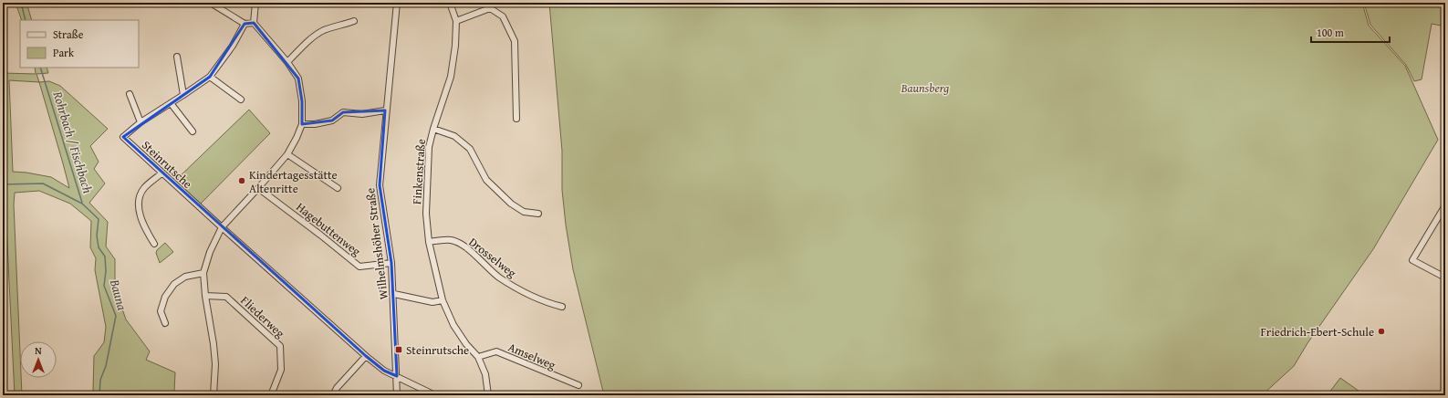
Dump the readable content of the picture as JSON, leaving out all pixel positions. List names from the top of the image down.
{
  "streets": {
    "street": [
      "Steinrutsche",
      "Finkenstraße",
      "Hagebuttenweg",
      "Wilhelmshöher Straße",
      "Drosselweg",
      "Fliederweg",
      "Amselweg"
    ]
  },
  "crossings": [
    ["Steinrutsche", "Wilhelmshöher Straße"],
    ["Finkenstraße", "Drosselweg"],
    ["Finkenstraße", "Amselweg"],
    ["Hagebuttenweg", "Wilhelmshöher Straße"]
  ],
  "water": ["Rohrbach / Fischbach", "Bauna"],
  "parks": ["Baunsberg"],
  "places": {
    "other": ["Kindertagesstätte Altenritte", "Friedrich-Ebert-Schule"],
    "transit": ["Steinrutsche"]
  },
  "legend": ["Straße", "Park"],
  "scale_bar": "100 m",
  "north": "top"
}
